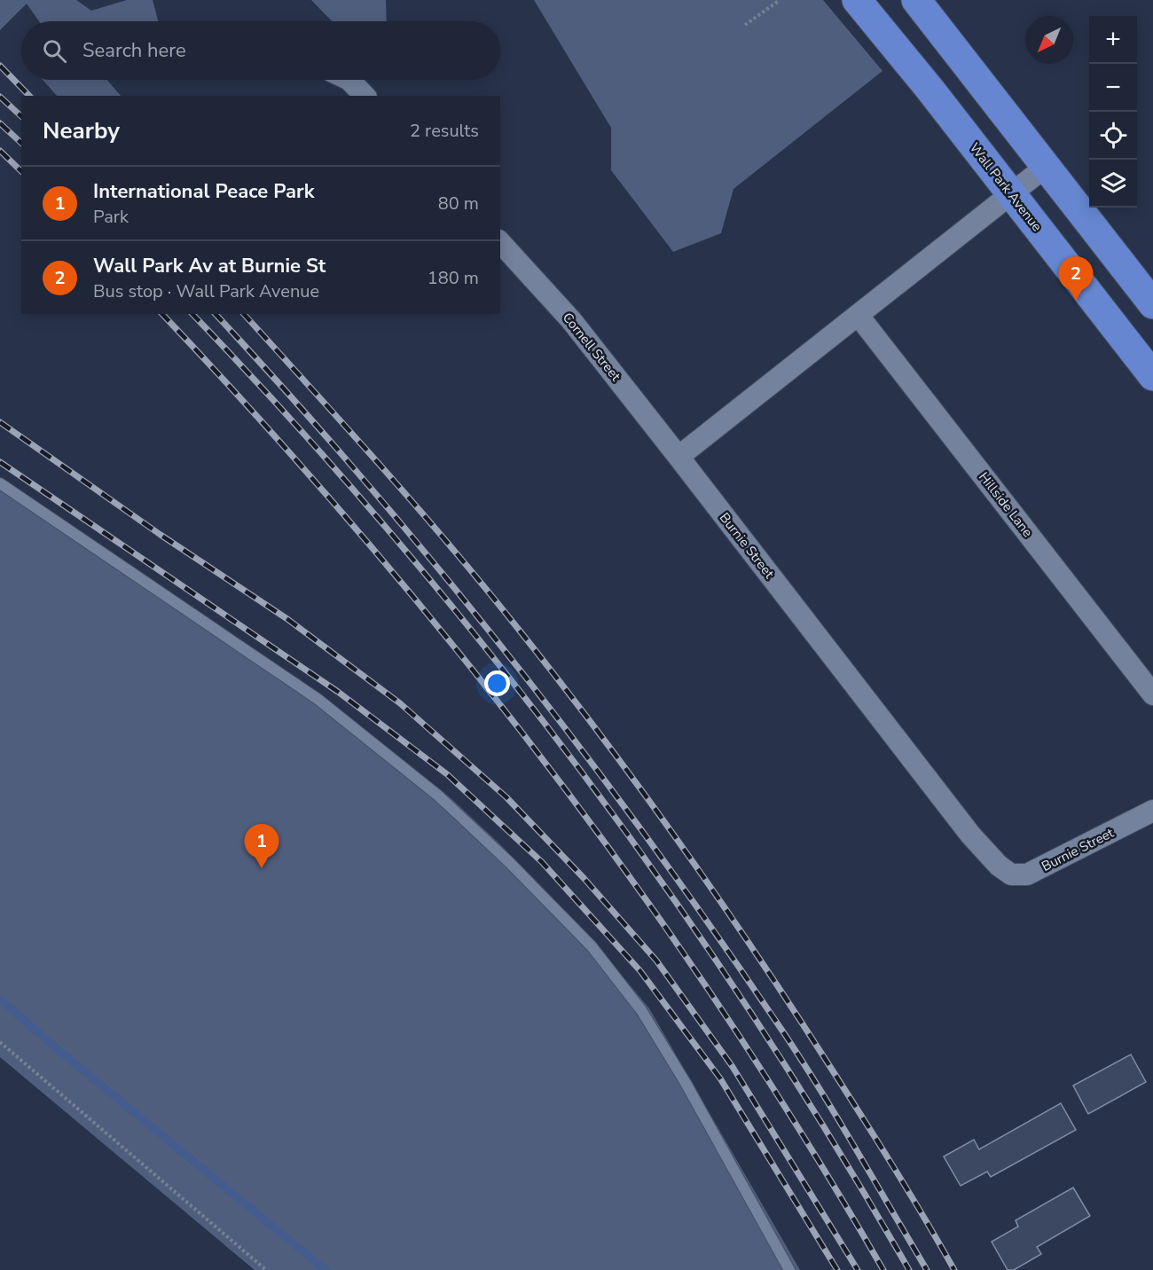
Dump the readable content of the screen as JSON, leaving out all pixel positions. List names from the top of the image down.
{
  "streets": {
    "main road": ["Wall Park Avenue"],
    "street": ["Cornell Street", "Hillside Lane", "Burnie Street"]
  },
  "crossings": [
    ["Cornell Street", "Burnie Street"]
  ],
  "north": "bottom left",
  "page": {
    "map_buttons": ["+", "−"],
    "search": "Search here",
    "heading": ["Nearby", "2 results"],
    "list": [
      {
        "mark": "1",
        "name": "International Peace Park",
        "note": "Park",
        "value": "80 m"
      },
      {
        "mark": "2",
        "name": "Wall Park Av at Burnie St",
        "note": "Bus stop · Wall Park Avenue",
        "value": "180 m"
      }
    ],
    "pins": ["2", "1"]
  }
}
